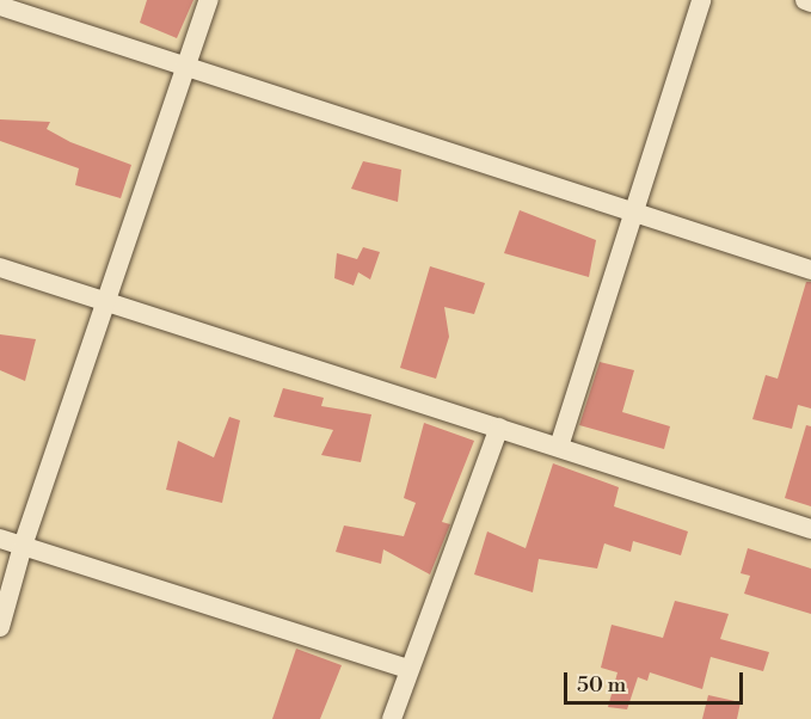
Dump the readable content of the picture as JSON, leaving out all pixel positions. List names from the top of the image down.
{
  "scale_bar": "50 m"
}
